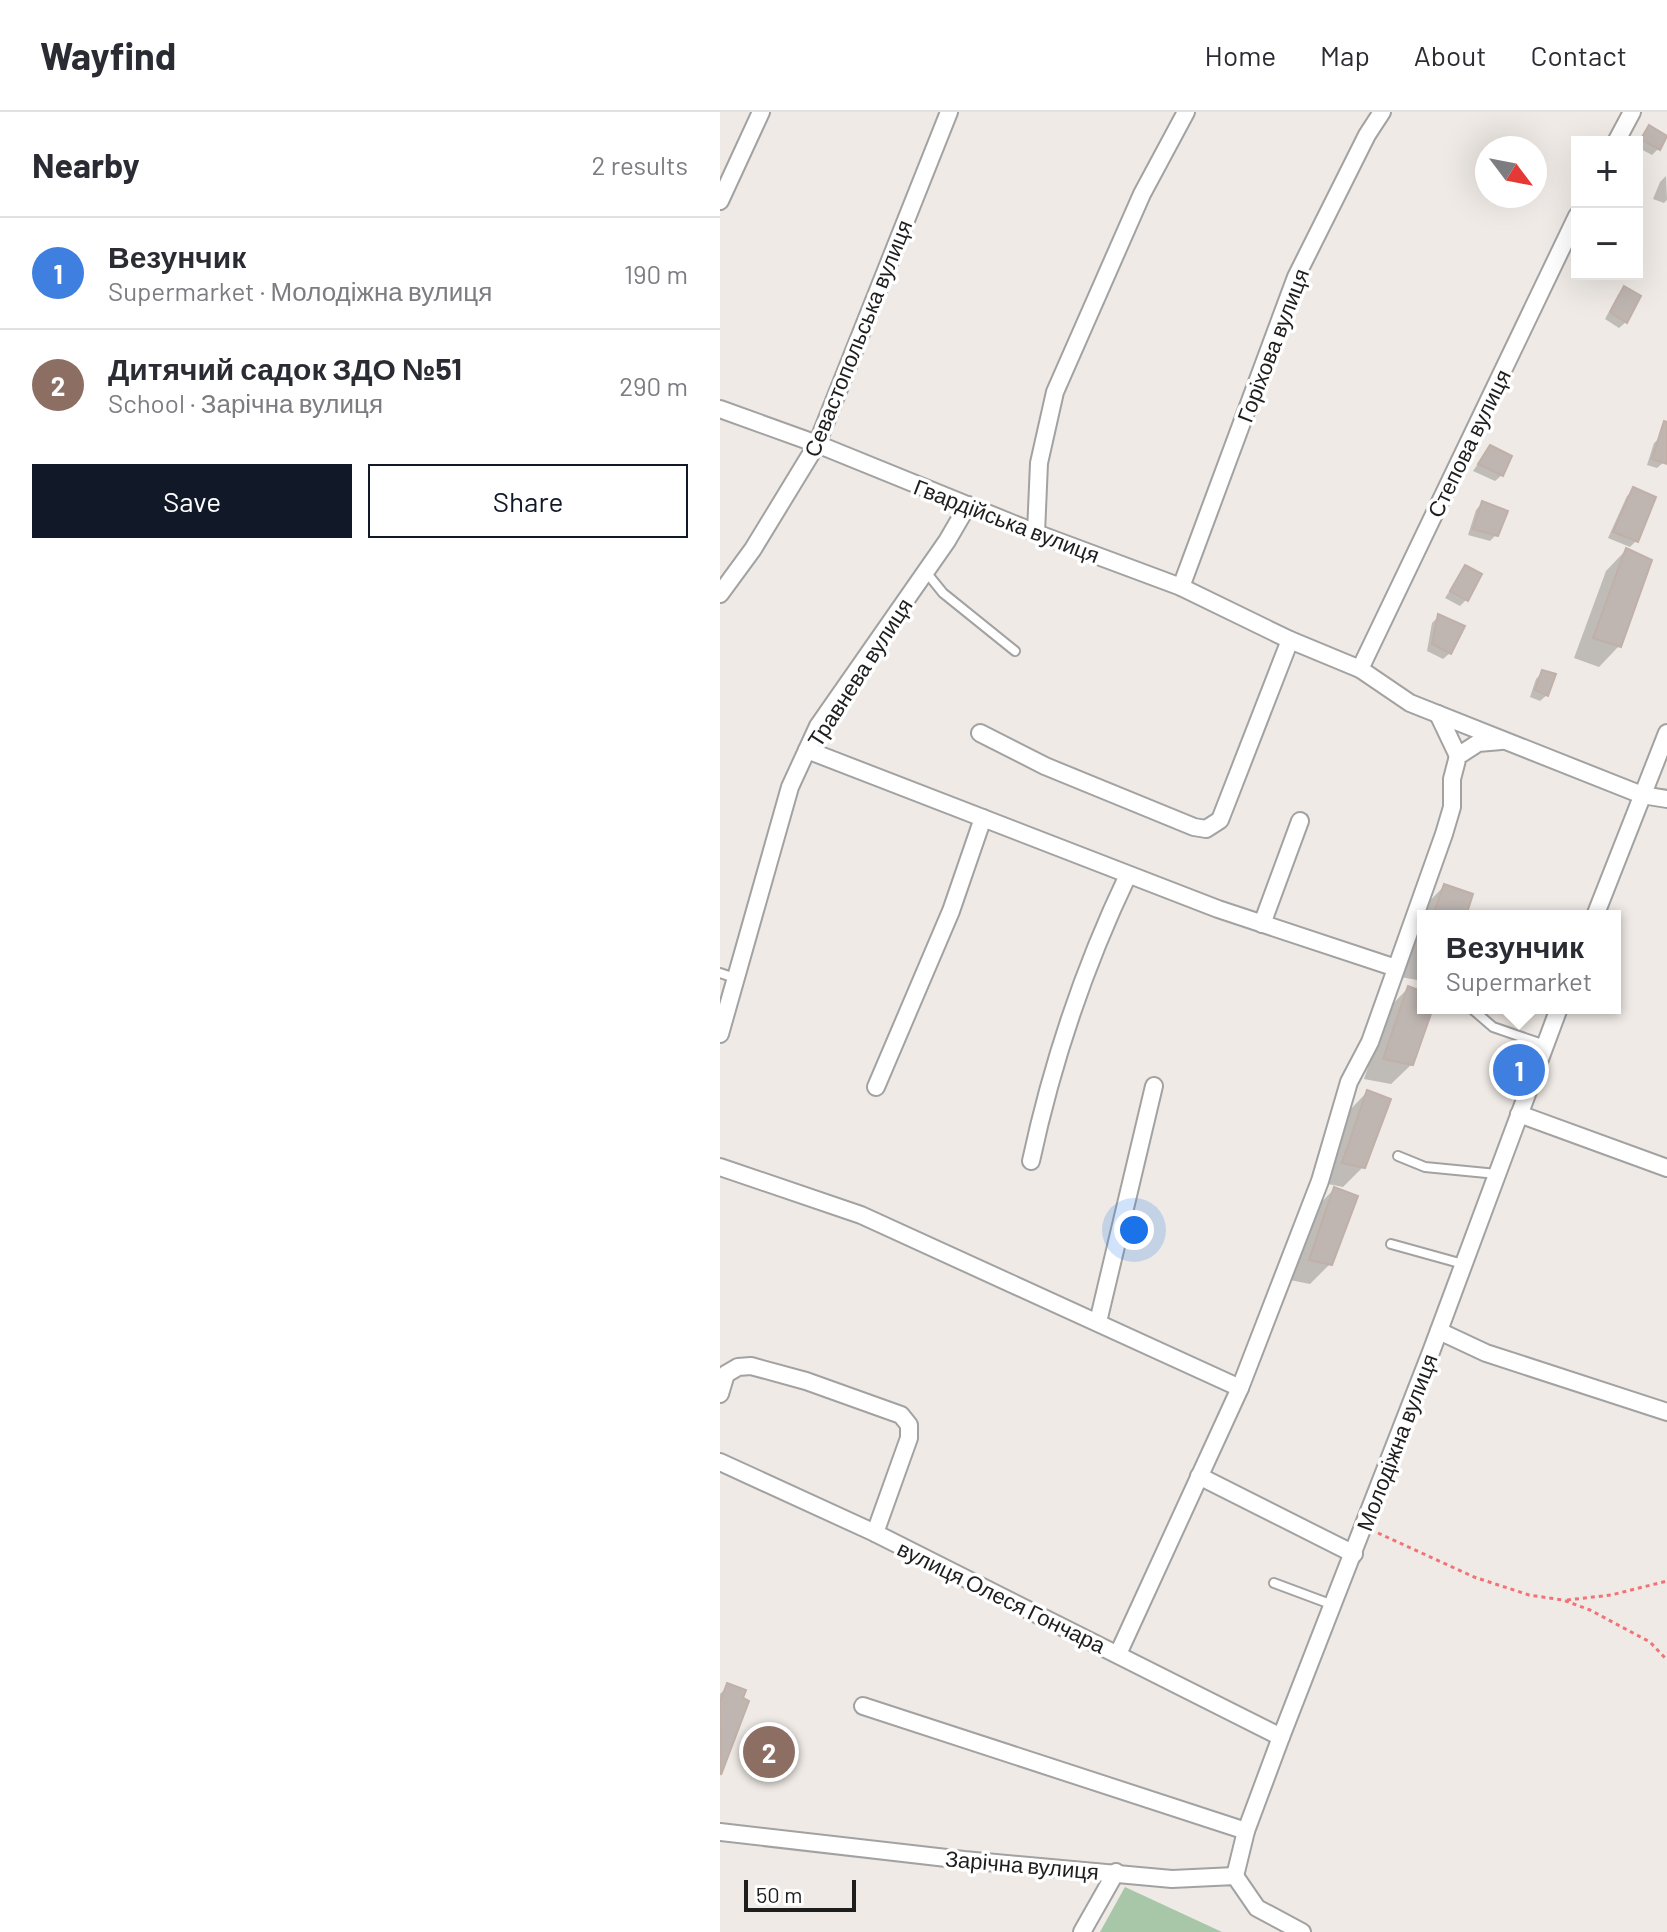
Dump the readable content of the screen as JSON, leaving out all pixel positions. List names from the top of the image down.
{
  "streets": {
    "street": [
      "Севастопольська вулиця",
      "Горіхова вулиця",
      "Степова вулиця",
      "Гвардійська вулиця",
      "Травнева вулиця",
      "Молодіжна вулиця",
      "вулиця Олеся Гончара",
      "Зарічна вулиця"
    ]
  },
  "crossings": [
    ["Севастопольська вулиця", "Гвардійська вулиця"],
    ["Горіхова вулиця", "Гвардійська вулиця"],
    ["Степова вулиця", "Гвардійська вулиця"],
    ["Гвардійська вулиця", "Травнева вулиця"],
    ["Молодіжна вулиця", "вулиця Олеся Гончара"],
    ["Молодіжна вулиця", "Зарічна вулиця"]
  ],
  "scale_bar": "50 m",
  "north": "bottom right",
  "page": {
    "header": "Wayfind",
    "nav": [
      "Home",
      "Map",
      "About",
      "Contact"
    ],
    "heading": ["Nearby", "2 results"],
    "map_buttons": ["+", "−"],
    "list": [
      {
        "mark": "1",
        "name": "Везунчик",
        "note": "Supermarket · Молодіжна вулиця",
        "value": "190 m"
      },
      {
        "mark": "2",
        "name": "Дитячий садок ЗДО №51",
        "note": "School · Зарічна вулиця",
        "value": "290 m"
      }
    ],
    "buttons": ["Save", "Share"],
    "popup": ["Везунчик", "Supermarket"],
    "pins": ["1", "2"],
    "scale": "50 m"
  }
}
